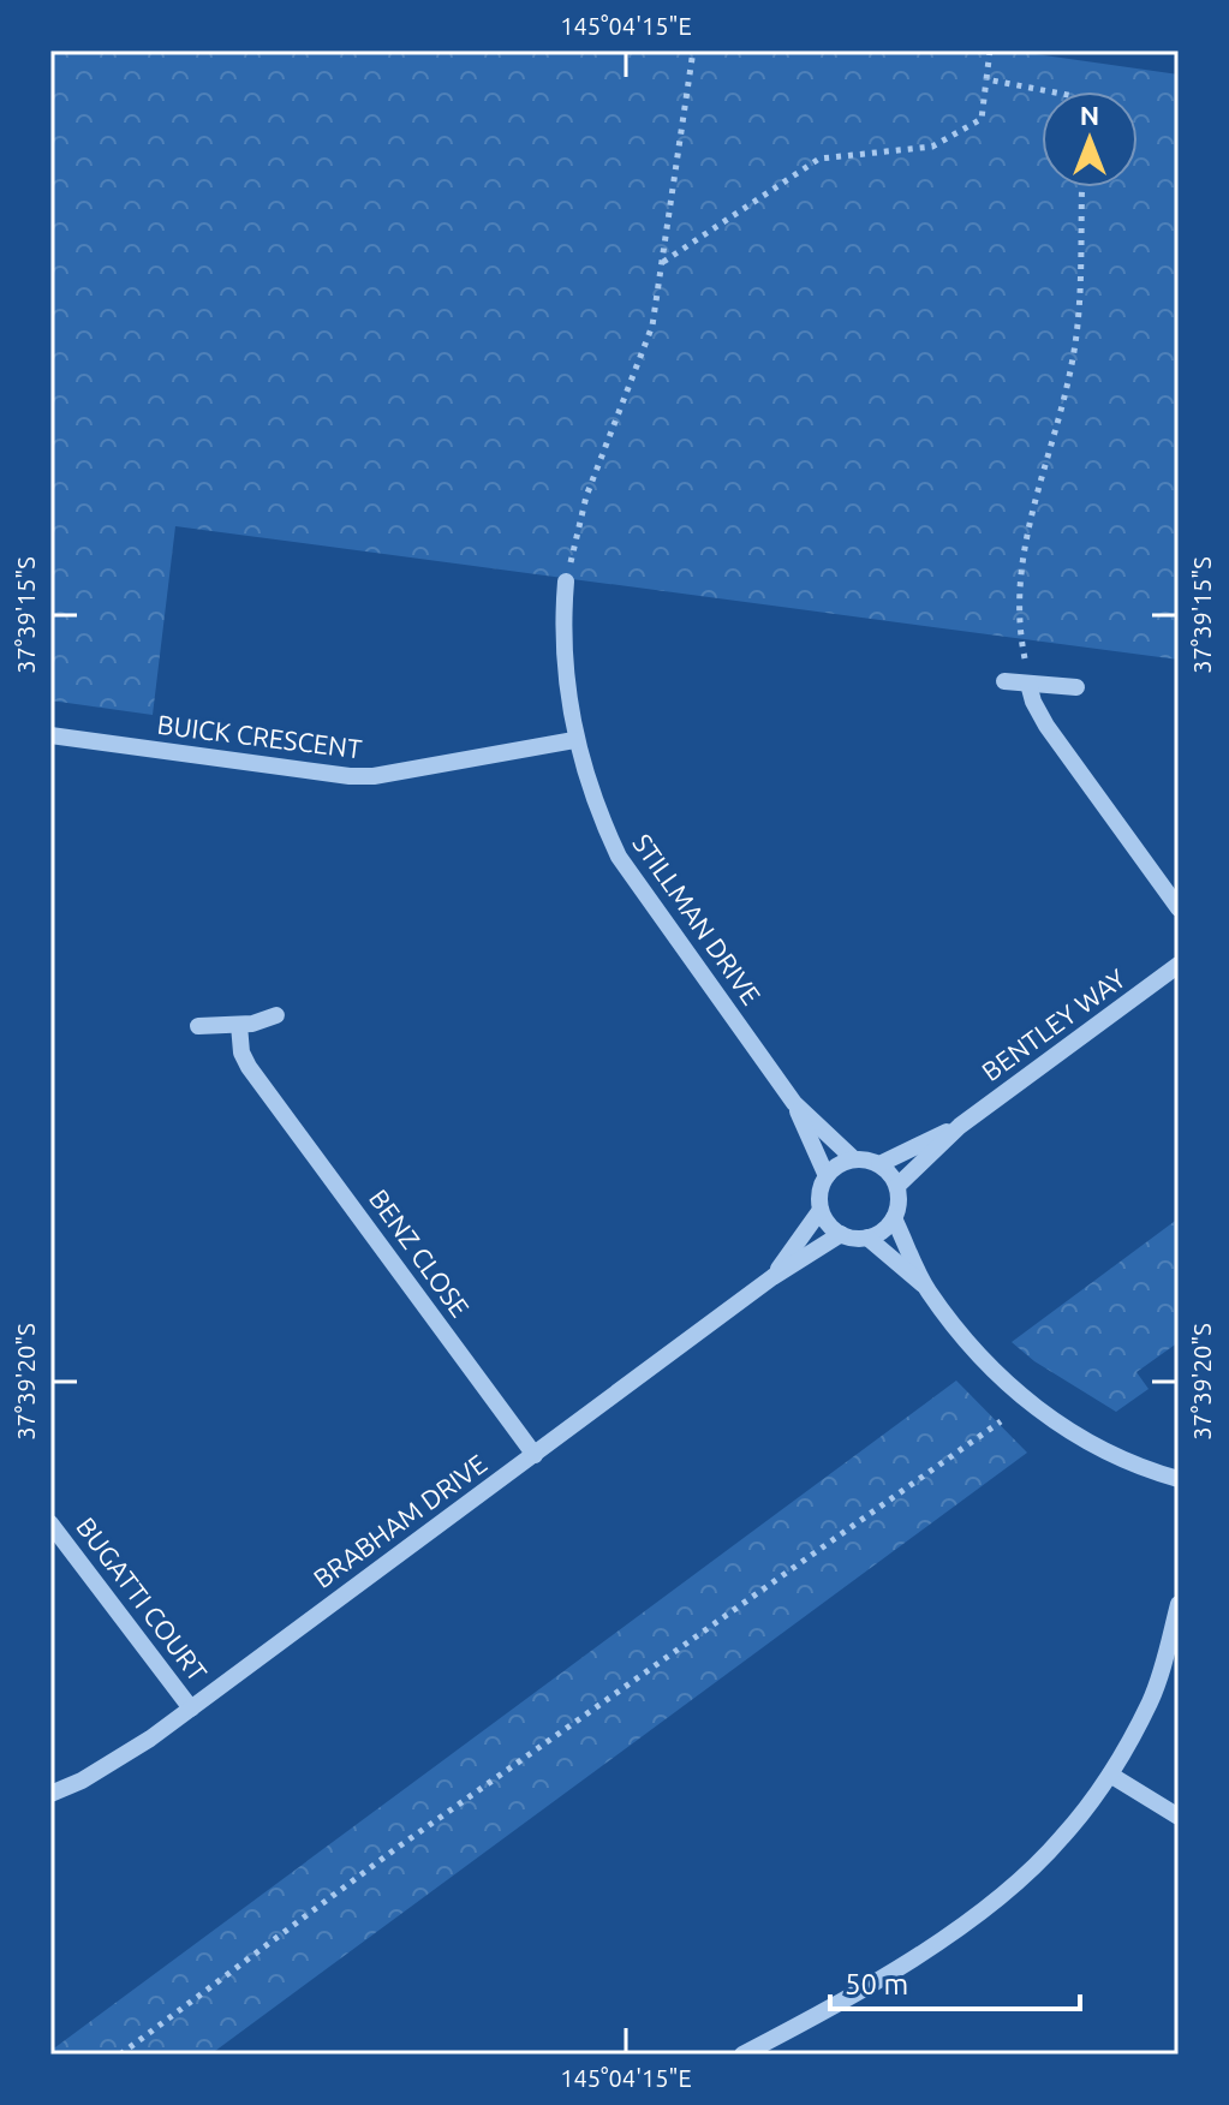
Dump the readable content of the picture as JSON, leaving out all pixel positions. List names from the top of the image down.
{
  "streets": {
    "street": [
      "BUICK CRESCENT",
      "STILLMAN DRIVE",
      "BENTLEY WAY",
      "BENZ CLOSE",
      "BRABHAM DRIVE",
      "BUGATTI COURT"
    ]
  },
  "crossings": [
    ["BUICK CRESCENT", "STILLMAN DRIVE"],
    ["STILLMAN DRIVE", "BENTLEY WAY"],
    ["STILLMAN DRIVE", "BRABHAM DRIVE"],
    ["BENTLEY WAY", "BRABHAM DRIVE"],
    ["BENZ CLOSE", "BRABHAM DRIVE"],
    ["BRABHAM DRIVE", "BUGATTI COURT"]
  ],
  "scale_bar": "50 m",
  "north": "top",
  "coordinates": ["145°04'15\"E", "37°39'15\"S", "37°39'20\"S"]
}
